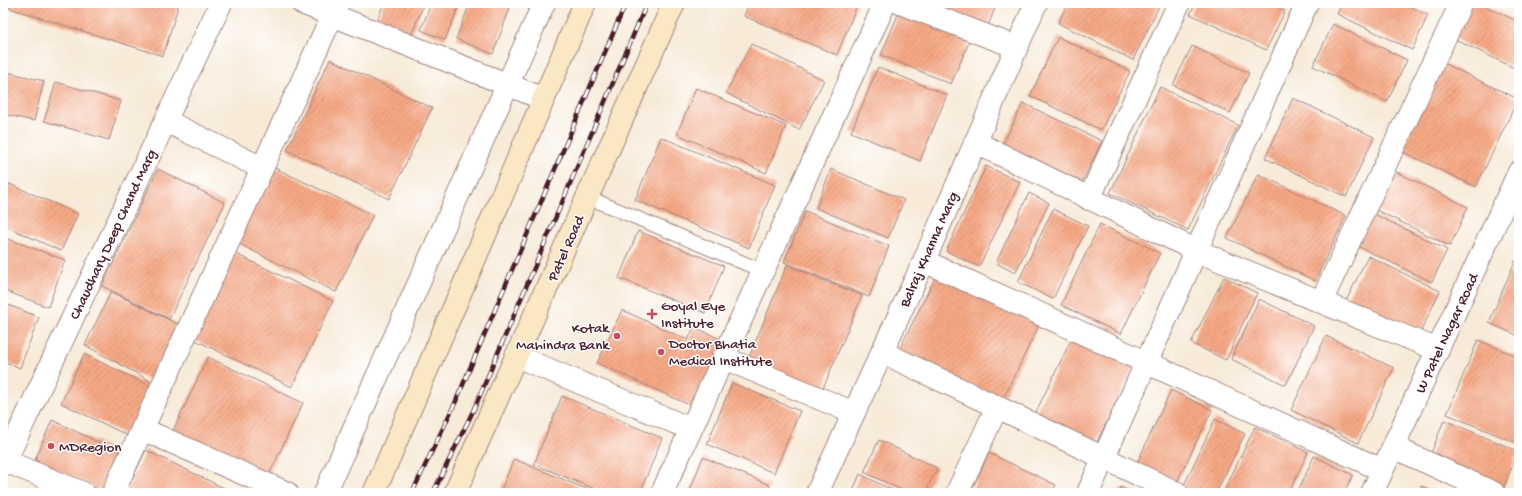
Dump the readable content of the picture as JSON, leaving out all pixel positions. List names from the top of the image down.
{
  "streets": {
    "main road": ["Patel Road"],
    "street": ["Chaudhary Deep Chand Marg", "Balraj Khanna Marg", "W Patel Nagar Road"]
  },
  "places": {
    "health": ["Goyal Eye Institute"],
    "other": ["Kotak Mahindra Bank", "Doctor Bhatia Medical Institute", "MDRegion"]
  }
}
